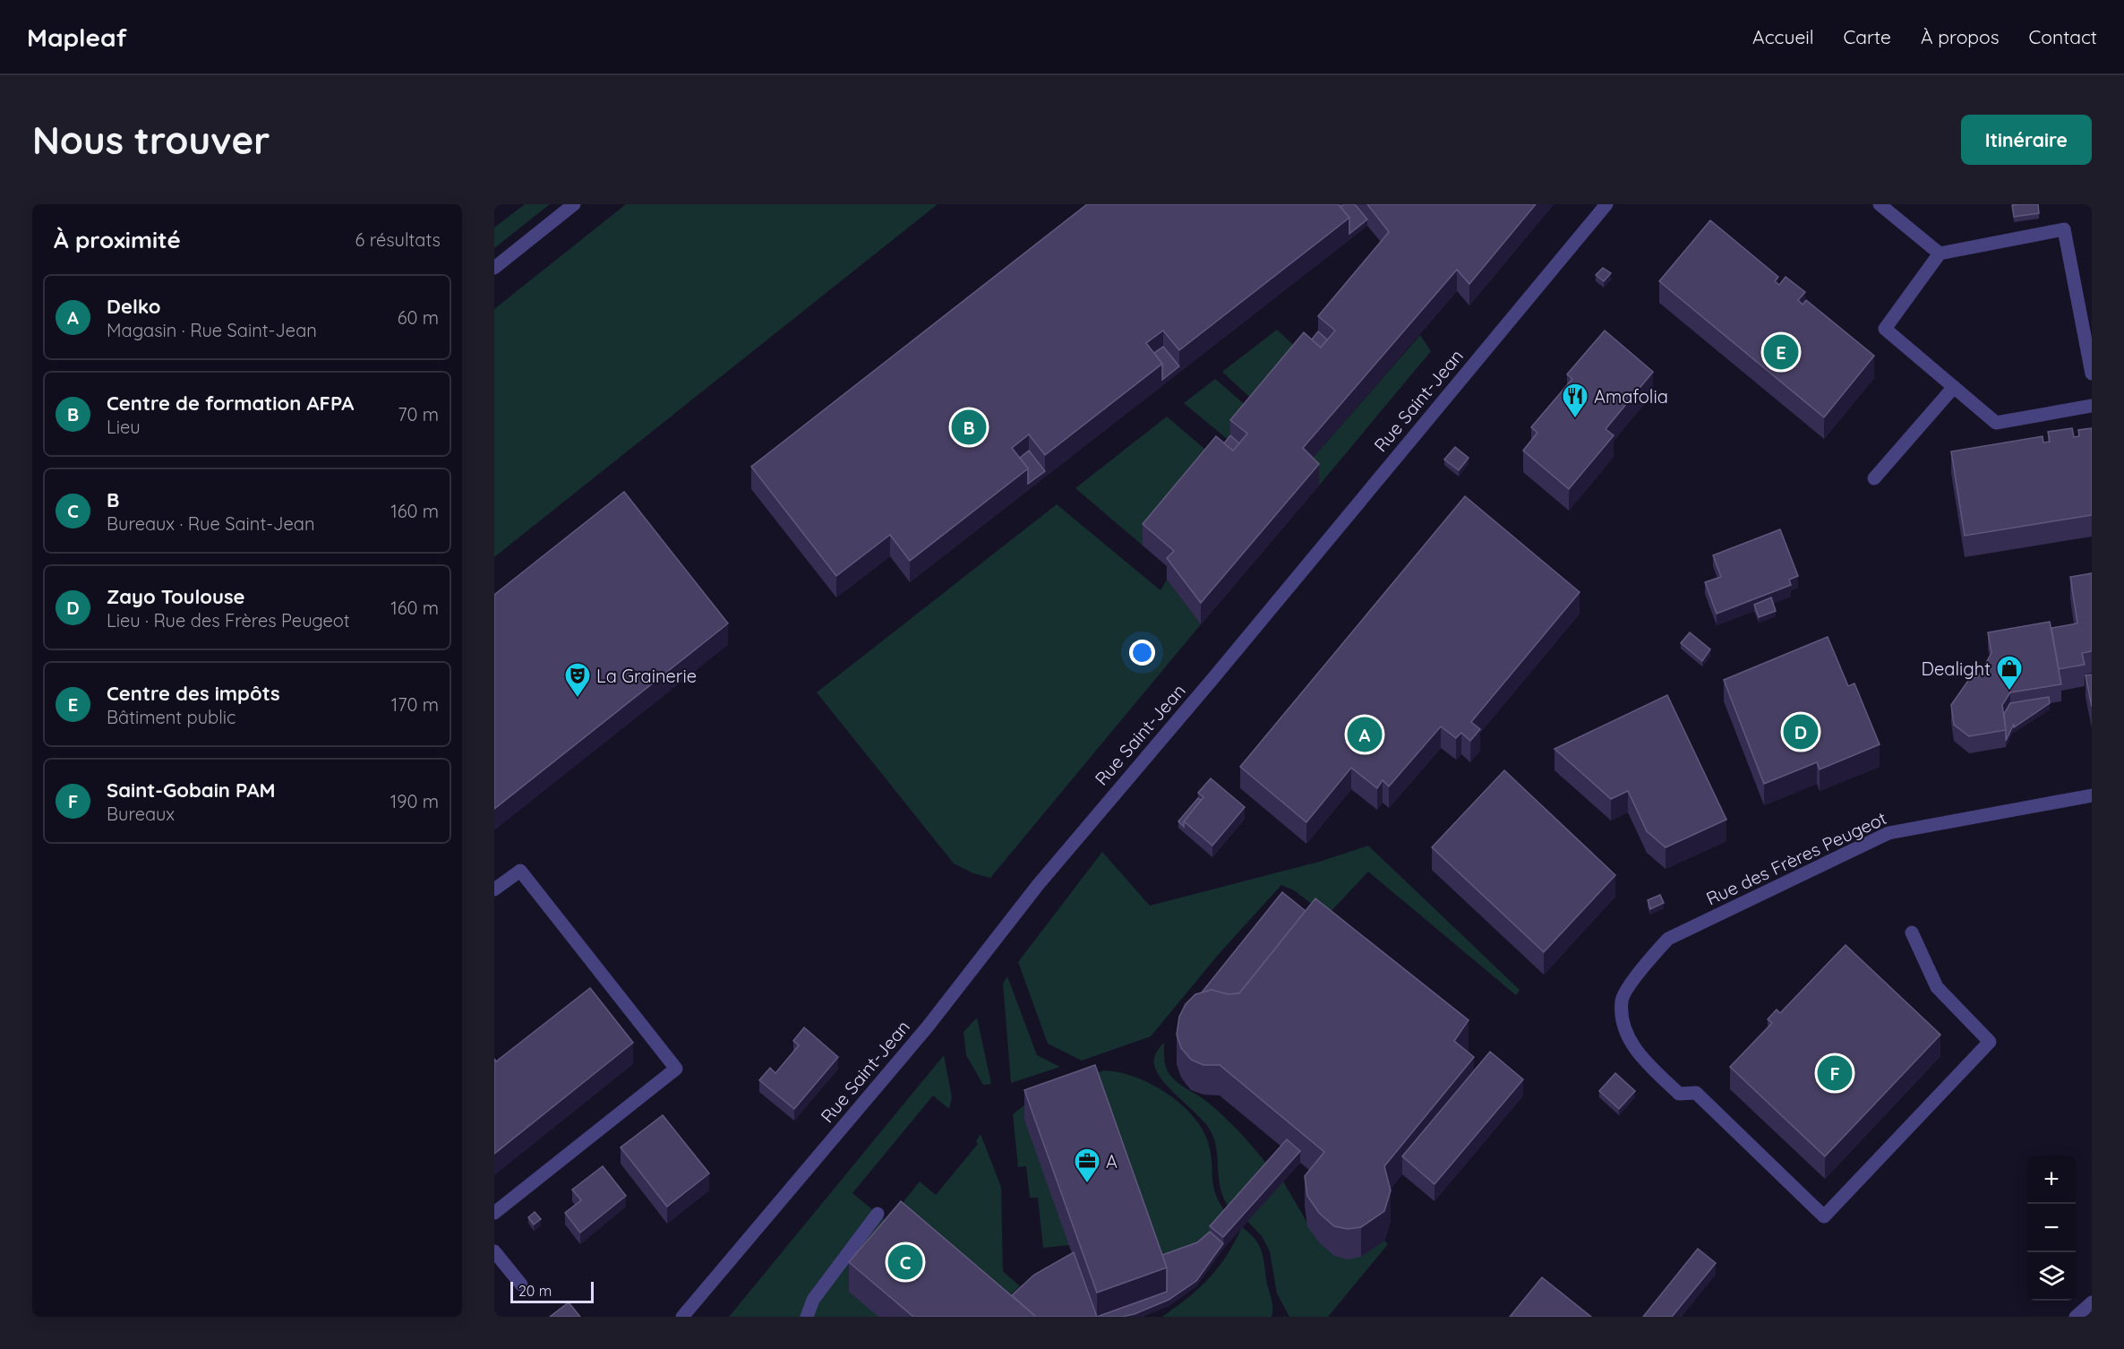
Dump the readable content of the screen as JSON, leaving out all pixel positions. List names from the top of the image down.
{
  "streets": {
    "street": ["Rue Saint-Jean", "Rue des Frères Peugeot"]
  },
  "places": {
    "restaurant": ["Amafolia"],
    "shop": ["Dealight"],
    "theatre": ["La Grainerie"],
    "office": ["A"]
  },
  "scale_bar": "20 m",
  "page": {
    "header": "Mapleaf",
    "nav": [
      "Accueil",
      "Carte",
      "À propos",
      "Contact"
    ],
    "buttons": "Itinéraire",
    "title": "Nous trouver",
    "heading": ["À proximité", "6 résultats"],
    "list": [
      {
        "mark": "A",
        "name": "Delko",
        "note": "Magasin · Rue Saint-Jean",
        "value": "60 m"
      },
      {
        "mark": "B",
        "name": "Centre de formation AFPA",
        "note": "Lieu",
        "value": "70 m"
      },
      {
        "mark": "C",
        "name": "B",
        "note": "Bureaux · Rue Saint-Jean",
        "value": "160 m"
      },
      {
        "mark": "D",
        "name": "Zayo Toulouse",
        "note": "Lieu · Rue des Frères Peugeot",
        "value": "160 m"
      },
      {
        "mark": "E",
        "name": "Centre des impôts",
        "note": "Bâtiment public",
        "value": "170 m"
      },
      {
        "mark": "F",
        "name": "Saint-Gobain PAM",
        "note": "Bureaux",
        "value": "190 m"
      }
    ],
    "pins": [
      "E",
      "B",
      "D",
      "A",
      "F",
      "C"
    ],
    "map_buttons": ["+", "−"],
    "scale": "20 m"
  }
}
